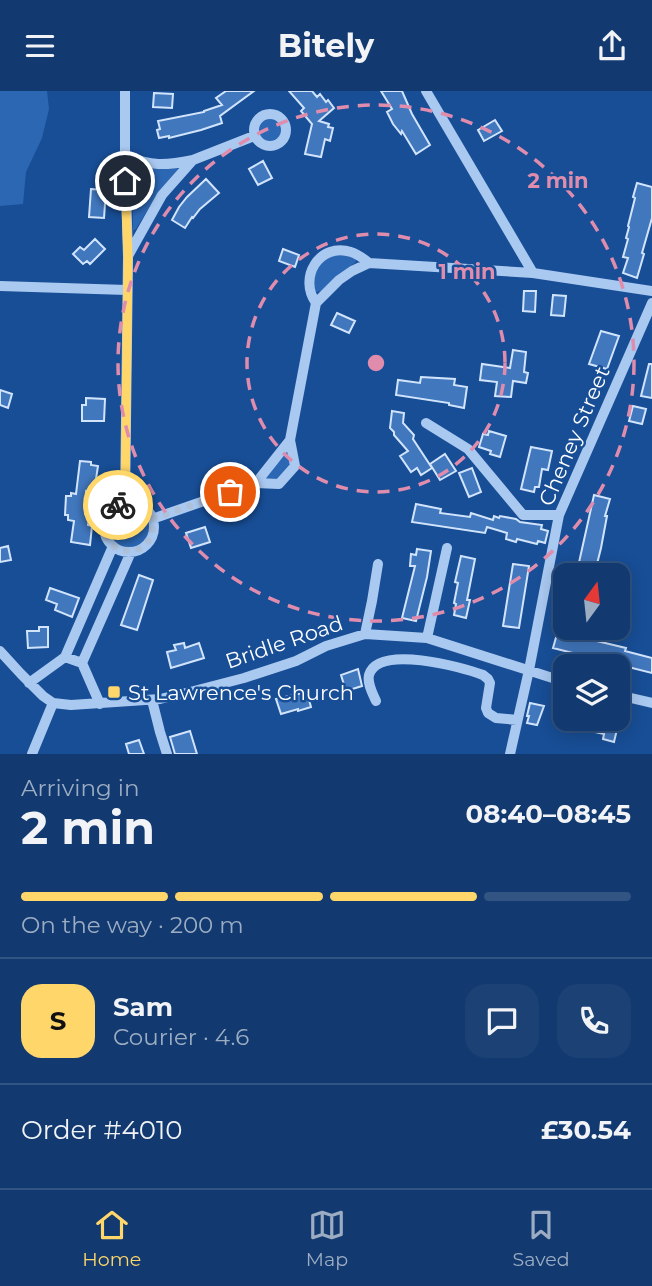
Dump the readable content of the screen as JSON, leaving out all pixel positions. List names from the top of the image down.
{
  "streets": {
    "street": ["Cheney Street", "Bridle Road"]
  },
  "crossings": [
    ["Cheney Street", "Bridle Road"]
  ],
  "places": {
    "transit": ["St Lawrence's Church"]
  },
  "north": "top",
  "page": {
    "header": "Bitely",
    "heading": ["2 min", "Arriving in", "08:40–08:45"],
    "panel": [
      "Sam",
      "Courier · 4.6",
      "Order #4010",
      "£30.54"
    ],
    "bar": "On the way · 200 m",
    "round": "S",
    "tabs": ["Home", "Map", "Saved"]
  },
  "rings": ["2 min", "1 min"]
}
